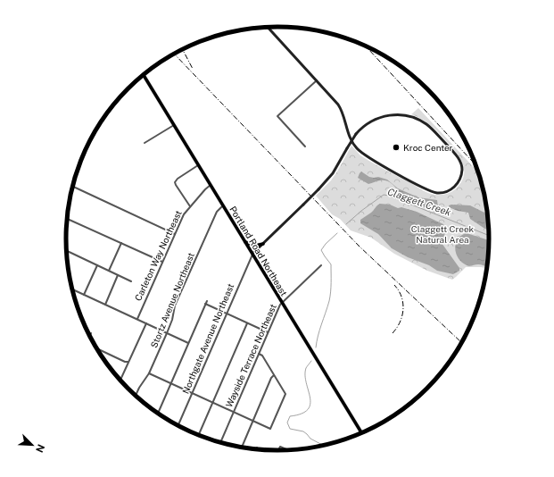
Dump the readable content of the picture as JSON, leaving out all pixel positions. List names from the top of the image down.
{
  "streets": {
    "main road": ["Portland Road Northeast"],
    "street": [
      "Carleton Way Northeast",
      "Stortz Avenue Northeast",
      "Northgate Avenue Northeast",
      "Wayside Terrace Northeast"
    ]
  },
  "crossings": [
    ["Portland Road Northeast", "Carleton Way Northeast"],
    ["Portland Road Northeast", "Stortz Avenue Northeast"],
    ["Portland Road Northeast", "Northgate Avenue Northeast"],
    ["Portland Road Northeast", "Wayside Terrace Northeast"]
  ],
  "water": ["Claggett Creek"],
  "parks": ["Claggett Creek Natural Area"],
  "places": ["Kroc Center"],
  "north": "bottom right"
}
